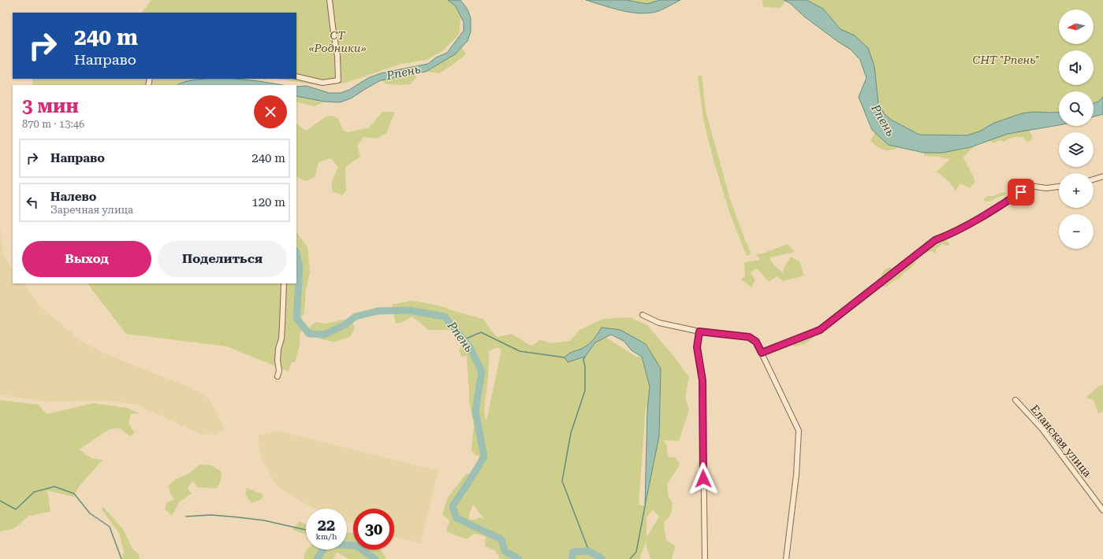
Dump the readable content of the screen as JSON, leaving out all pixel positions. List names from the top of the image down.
{
  "streets": {
    "street": ["Еланская улица"]
  },
  "water": ["Рпень"],
  "parks": ["СТ «Родники»", "СНТ \"Рпень\""],
  "north": "left",
  "page": {
    "map_buttons": ["+", "−"],
    "turn": ["240 m", "Направо"],
    "heading": ["3 мин", "870 m · 13:46"],
    "list": [
      {
        "name": "Направо",
        "value": "240 m"
      },
      {
        "name": "Налево",
        "note": "Заречная улица",
        "value": "120 m"
      }
    ],
    "buttons": ["Выход", "Поделиться"],
    "speed": "22 km/h",
    "limit": "30"
  }
}
